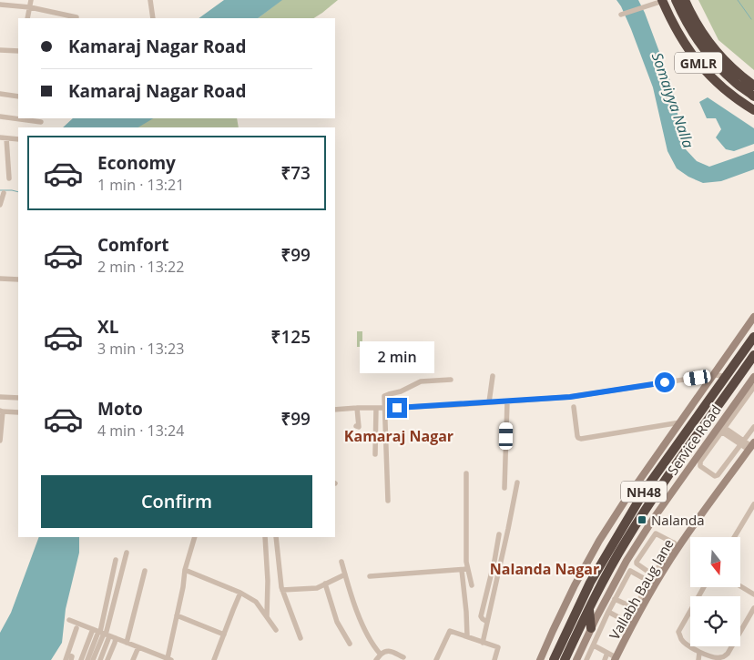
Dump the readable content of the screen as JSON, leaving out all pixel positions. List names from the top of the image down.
{
  "streets": {
    "highway": ["GMLR", "NH48"],
    "street": ["Service Road", "Vallabh Baug lane"]
  },
  "districts": ["Kamaraj Nagar", "Nalanda Nagar"],
  "water": ["Somaiyya Nalla"],
  "places": {
    "transit": ["Nalanda"]
  },
  "north": "bottom",
  "page": {
    "banner": ["Kamaraj Nagar Road", "Kamaraj Nagar Road"],
    "list": [
      {
        "name": "Economy",
        "note": "1 min · 13:21",
        "value": "₹73"
      },
      {
        "name": "Comfort",
        "note": "2 min · 13:22",
        "value": "₹99"
      },
      {
        "name": "XL",
        "note": "3 min · 13:23",
        "value": "₹125"
      },
      {
        "name": "Moto",
        "note": "4 min · 13:24",
        "value": "₹99"
      }
    ],
    "bubble": "2 min",
    "buttons": "Confirm"
  }
}
